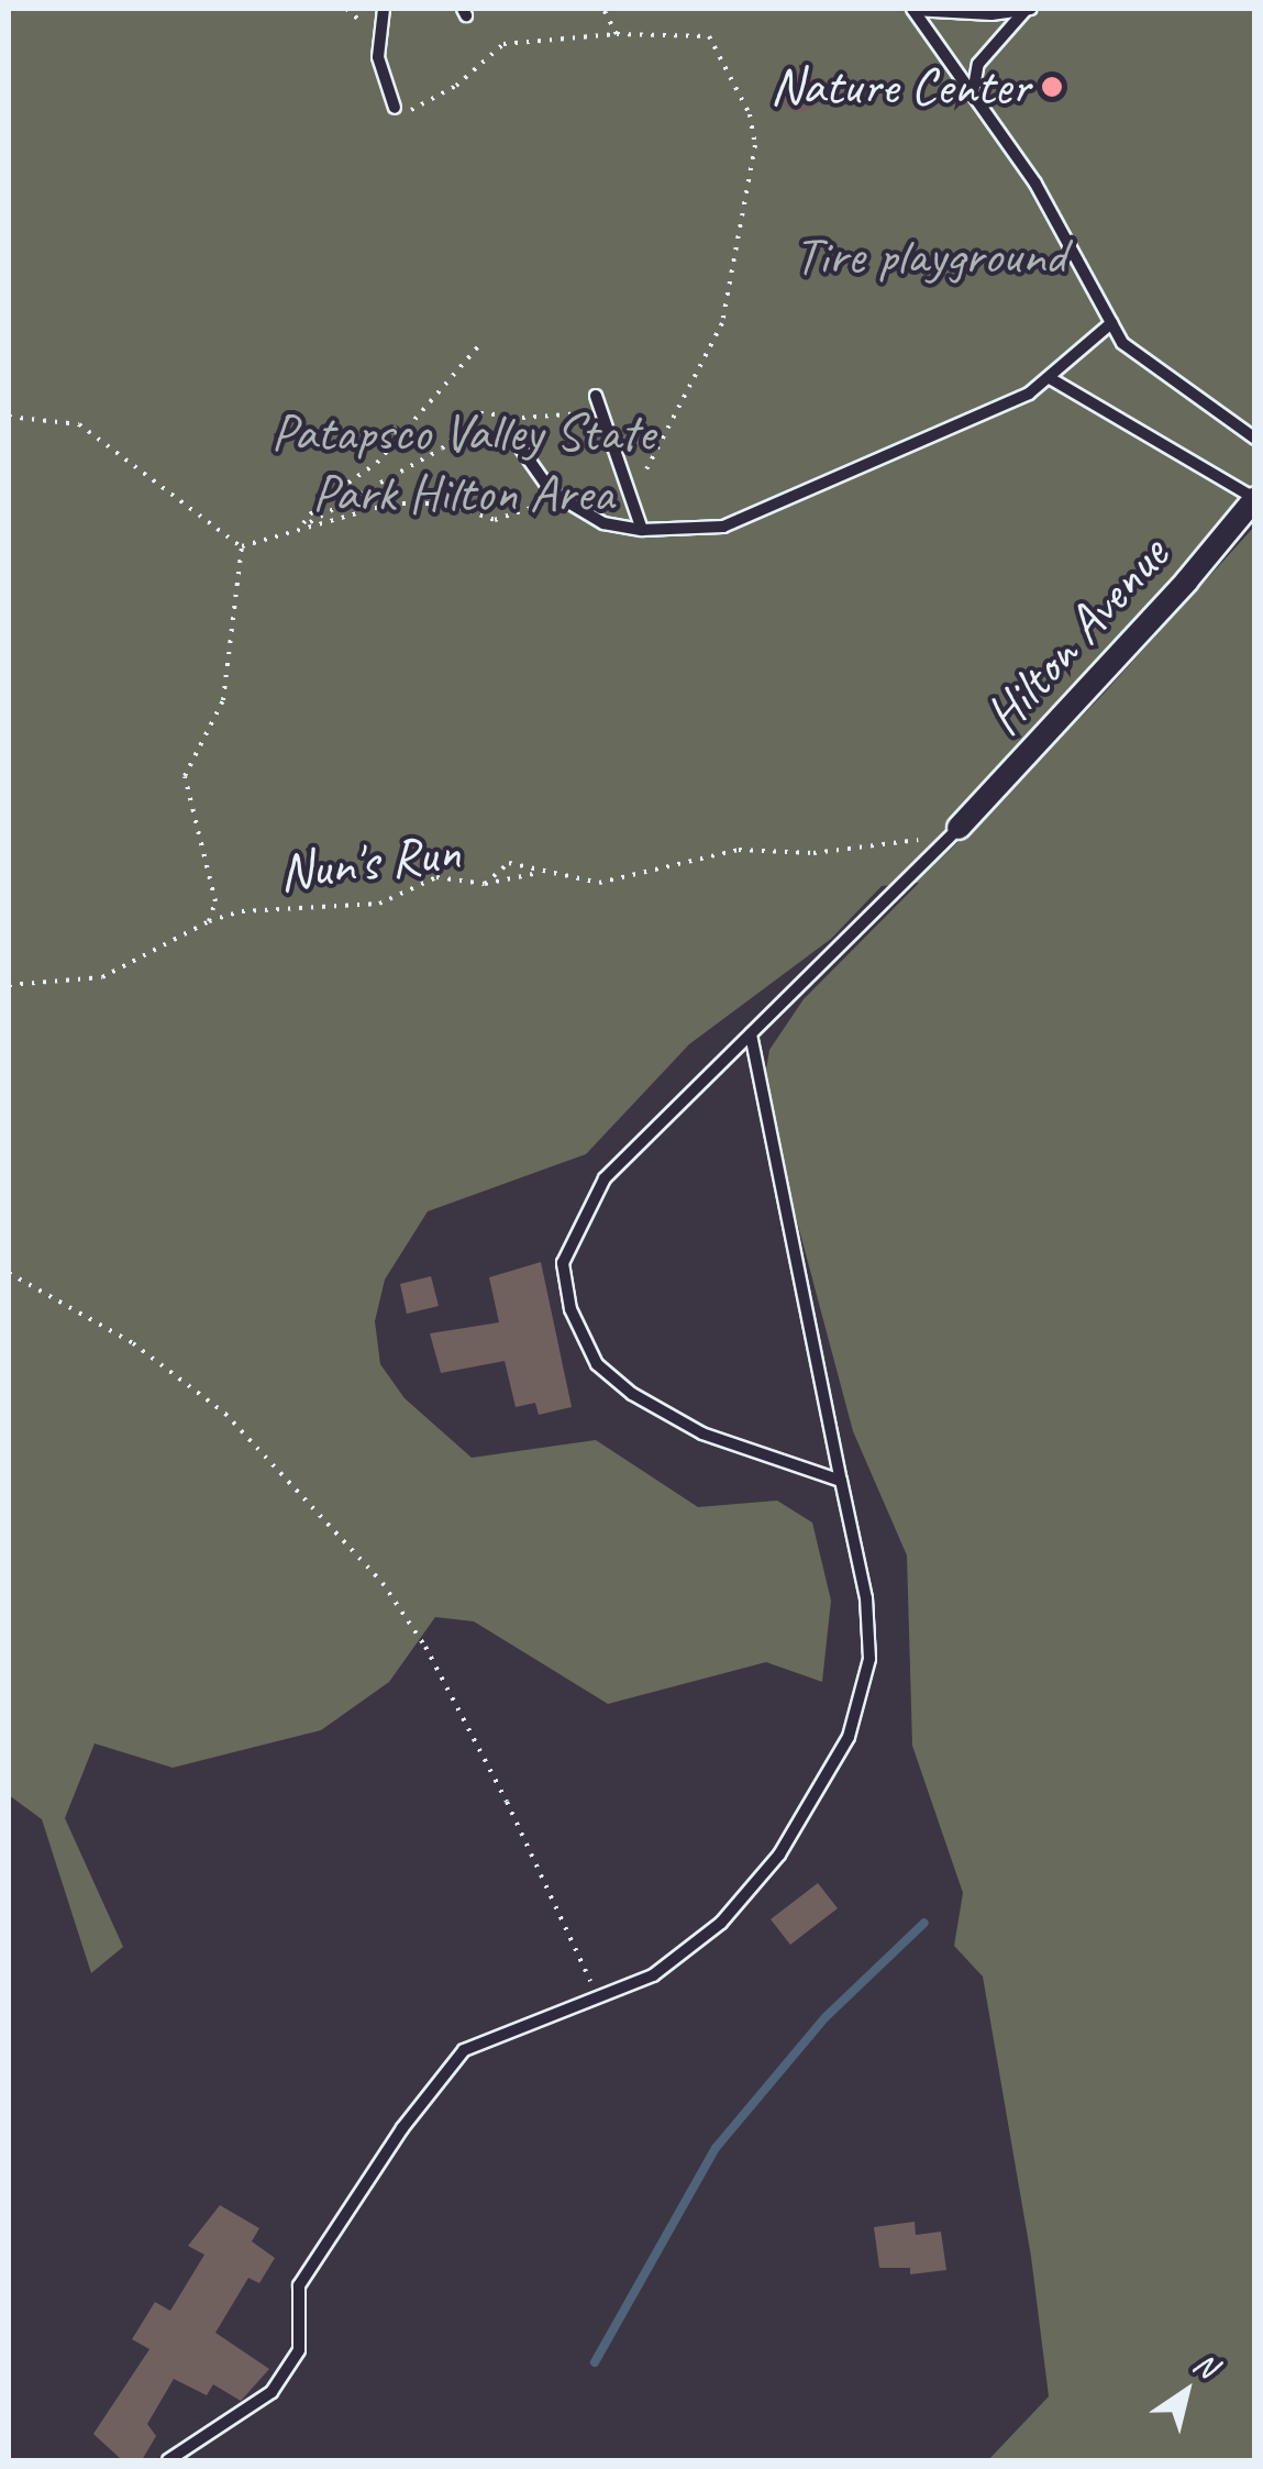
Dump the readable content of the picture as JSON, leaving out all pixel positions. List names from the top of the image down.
{
  "streets": {
    "street": ["Hilton Avenue"],
    "path": ["Nun's Run"]
  },
  "parks": ["Tire playground", "Patapsco Valley State Park Hilton Area"],
  "places": ["Nature Center"],
  "north": "top right"
}
